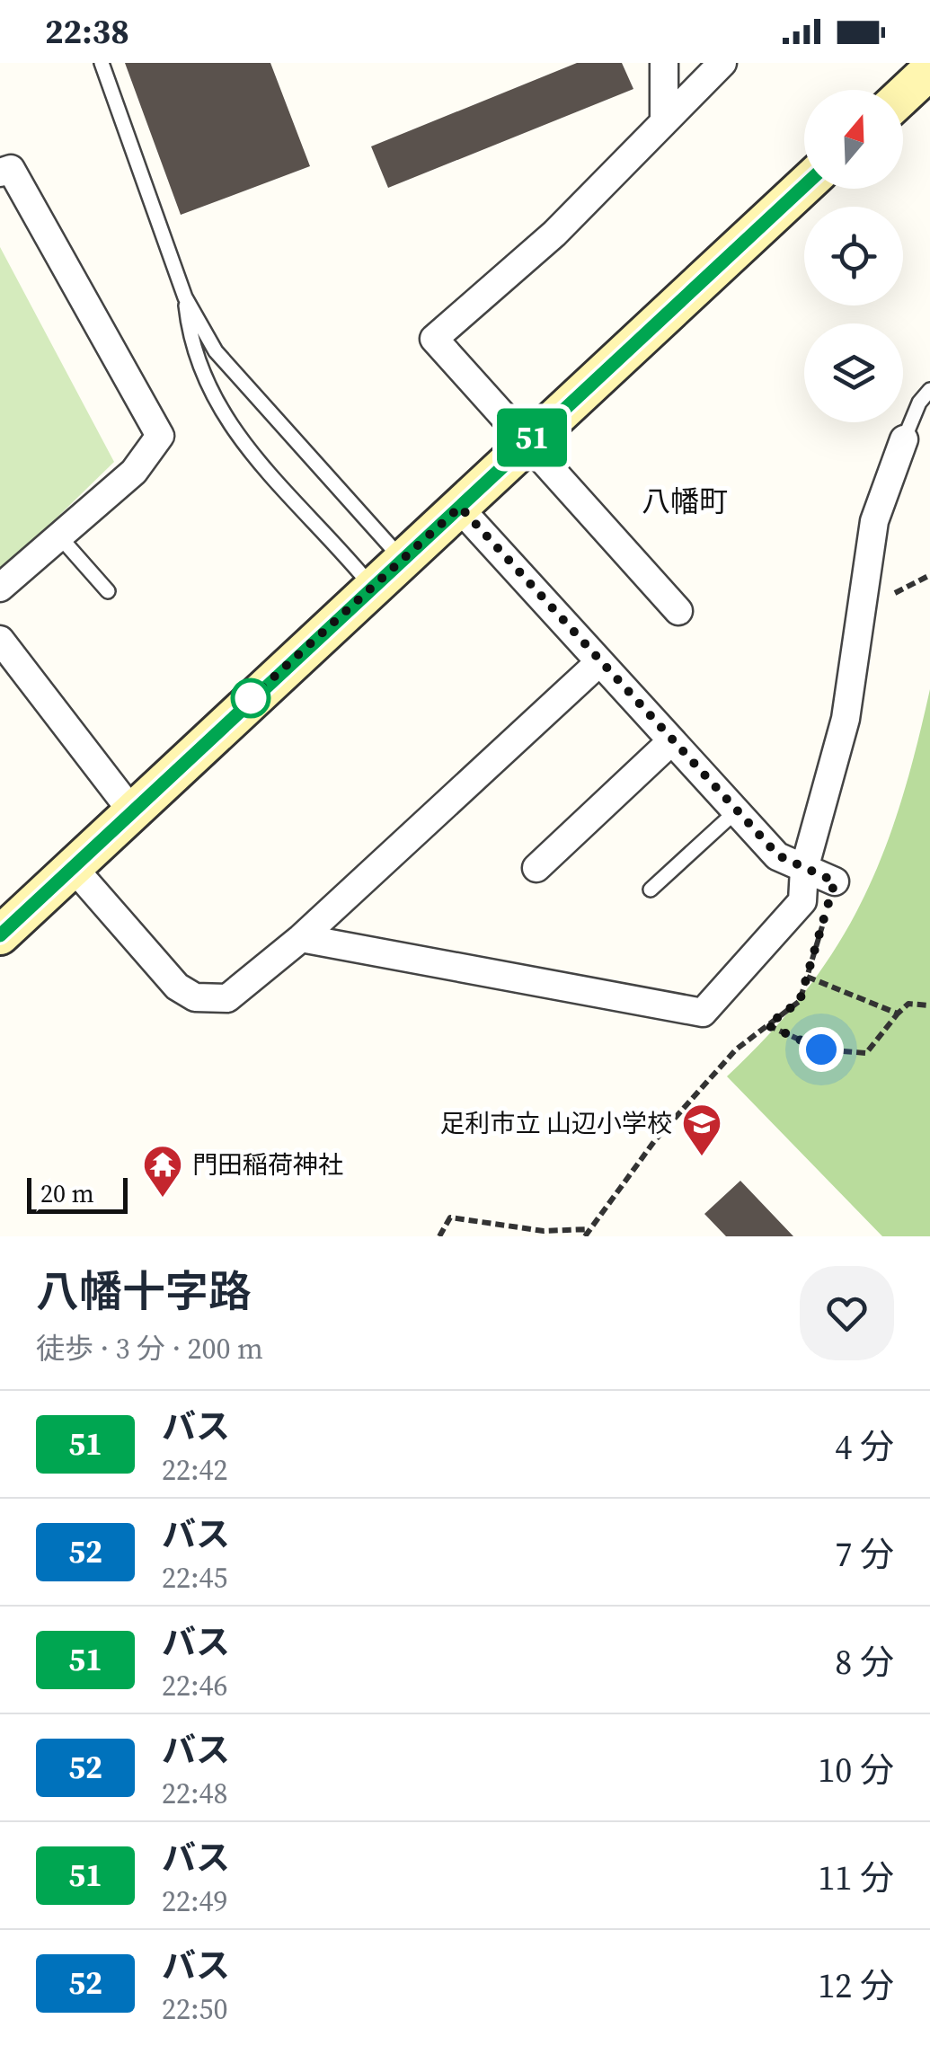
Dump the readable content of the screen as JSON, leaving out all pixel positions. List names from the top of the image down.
{
  "districts": ["八幡町"],
  "places": {
    "school or university": ["足利市立 山辺小学校"],
    "temple": ["門田稲荷神社"]
  },
  "lines": ["bus line 51"],
  "scale_bar": "20 m",
  "north": "top",
  "page": {
    "status": "22:38",
    "on_map": "51",
    "scale": "20 m",
    "heading": ["八幡十字路", "徒歩 · 3 分 · 200 m"],
    "list": [
      {
        "mark": "51",
        "name": "バス",
        "note": "22:42",
        "value": "4 分"
      },
      {
        "mark": "52",
        "name": "バス",
        "note": "22:45",
        "value": "7 分"
      },
      {
        "mark": "51",
        "name": "バス",
        "note": "22:46",
        "value": "8 分"
      },
      {
        "mark": "52",
        "name": "バス",
        "note": "22:48",
        "value": "10 分"
      },
      {
        "mark": "51",
        "name": "バス",
        "note": "22:49",
        "value": "11 分"
      },
      {
        "mark": "52",
        "name": "バス",
        "note": "22:50",
        "value": "12 分"
      }
    ]
  }
}
